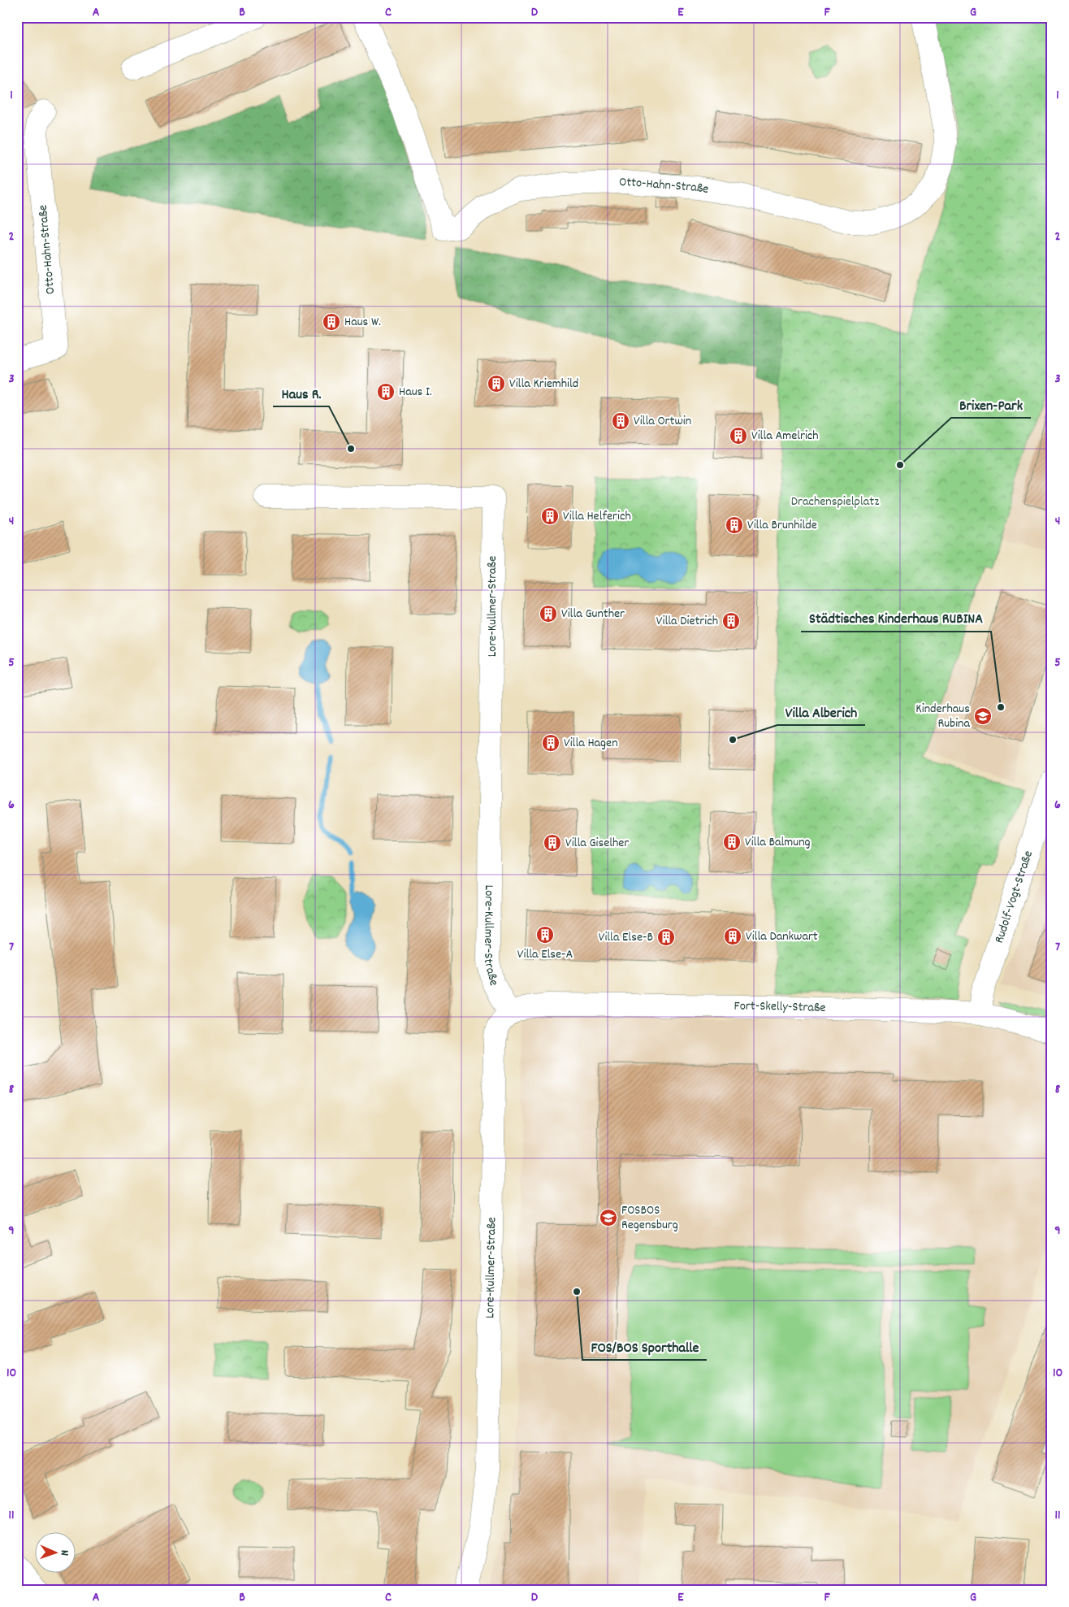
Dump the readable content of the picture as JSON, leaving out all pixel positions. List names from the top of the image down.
{
  "streets": {
    "street": [
      "Otto-Hahn-Straße",
      "Lore-Kullmer-Straße",
      "Rudolf-Vogt-Straße",
      "Fort-Skelly-Straße"
    ]
  },
  "crossings": [
    ["Lore-Kullmer-Straße", "Fort-Skelly-Straße"],
    ["Rudolf-Vogt-Straße", "Fort-Skelly-Straße"]
  ],
  "parks": ["Drachenspielplatz"],
  "places": {
    "building": [
      "Haus W.",
      "Villa Kriemhild",
      "Haus I.",
      "Villa Ortwin",
      "Villa Amelrich",
      "Villa Helferich",
      "Villa Brunhilde",
      "Villa Gunther",
      "Villa Dietrich",
      "Villa Hagen",
      "Villa Balmung",
      "Villa Giselher",
      "Villa Else-A",
      "Villa Dankwart",
      "Villa Else-B"
    ],
    "other": [
      "Haus R.",
      "Brixen-Park",
      "Städtisches Kinderhaus RUBINA",
      "Villa Alberich",
      "FOS/BOS Sporthalle"
    ],
    "school or university": ["Kinderhaus Rubina", "FOSBOS Regensburg"]
  },
  "north": "right",
  "grid": {
    "columns": [
      "A",
      "B",
      "C",
      "D",
      "E",
      "F",
      "G"
    ],
    "rows": [
      "1",
      "2",
      "3",
      "4",
      "5",
      "6",
      "7",
      "8",
      "9",
      "10",
      "11"
    ]
  }
}
